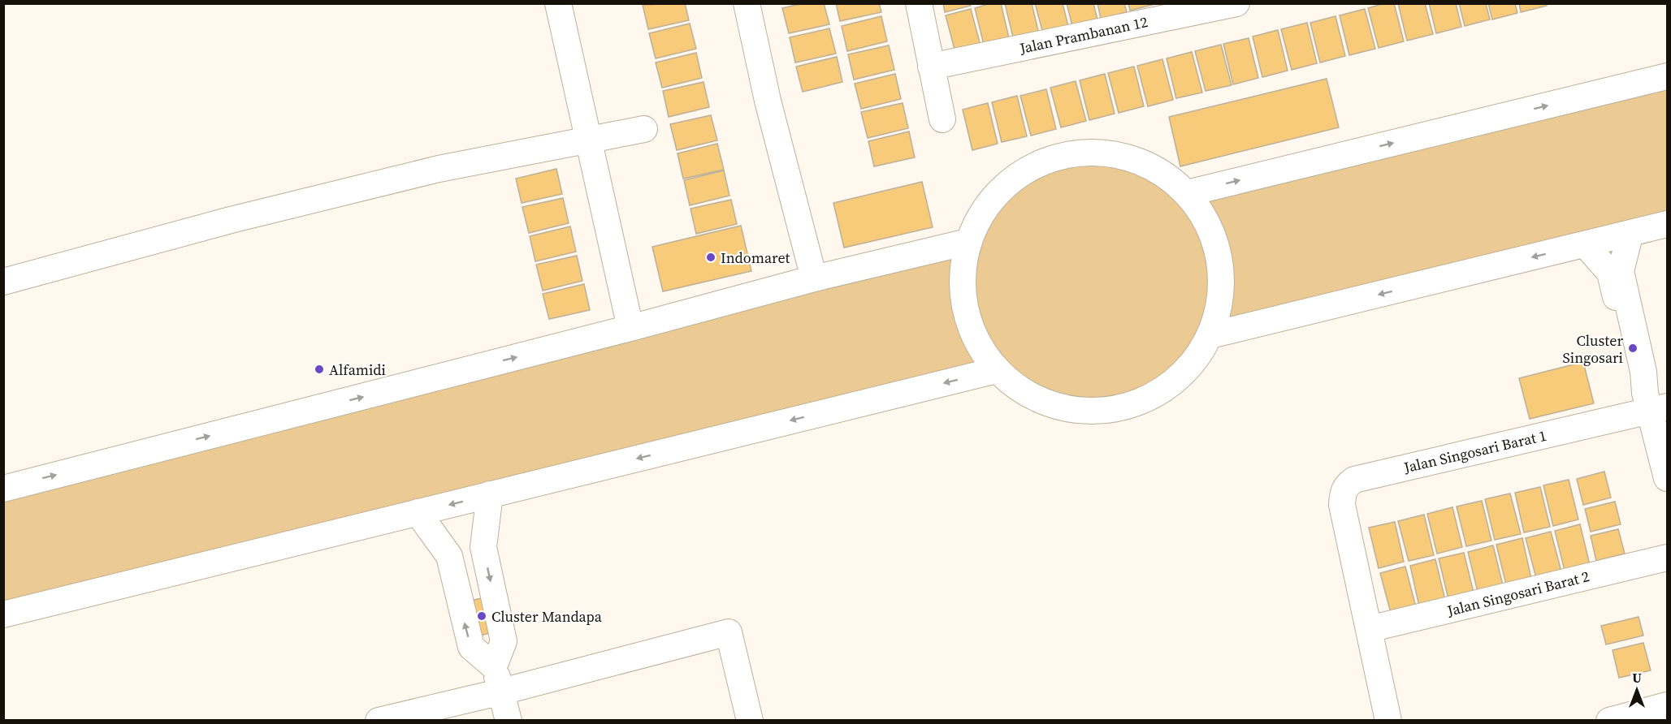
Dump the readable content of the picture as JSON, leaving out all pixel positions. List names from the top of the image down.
{
  "streets": {
    "street": ["Jalan Prambanan 12", "Jalan Singosari Barat 1", "Jalan Singosari Barat 2"]
  },
  "crossings": [
    ["Jalan Singosari Barat 1", "Jalan Singosari Barat 2"]
  ],
  "places": [
    "Indomaret",
    "Cluster Singosari",
    "Alfamidi",
    "Cluster Mandapa"
  ],
  "north": "top"
}
